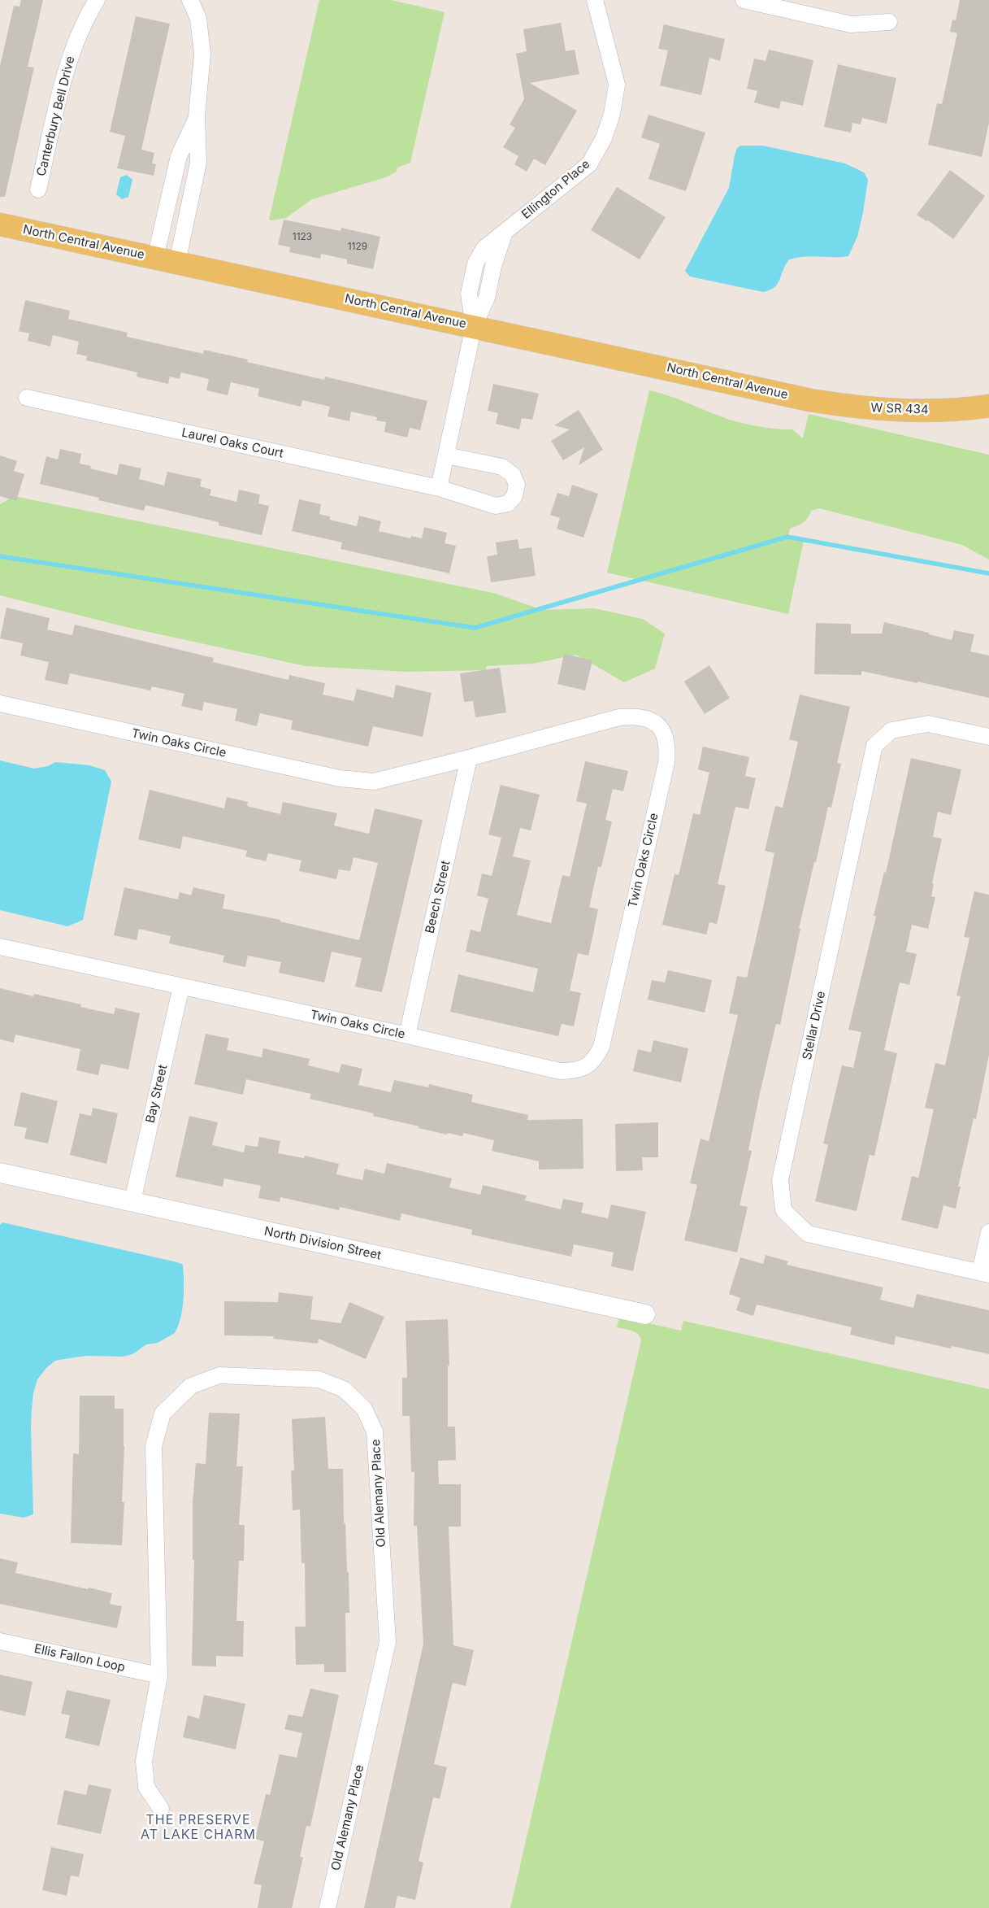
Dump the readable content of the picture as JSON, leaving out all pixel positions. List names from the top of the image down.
{
  "streets": {
    "main road": ["North Central Avenue", "W SR 434"],
    "street": [
      "Canterbury Bell Drive",
      "Ellington Place",
      "Laurel Oaks Court",
      "Twin Oaks Circle",
      "Beech Street",
      "Stellar Drive",
      "Bay Street",
      "North Division Street",
      "Old Alemany Place",
      "Ellis Fallon Loop"
    ]
  },
  "crossings": [
    ["Ellington Place", "North Central Avenue"],
    ["North Central Avenue", "W SR 434"],
    ["Twin Oaks Circle", "Beech Street"],
    ["Twin Oaks Circle", "Bay Street"],
    ["Bay Street", "North Division Street"],
    ["Old Alemany Place", "Ellis Fallon Loop"]
  ],
  "districts": ["THE PRESERVE AT LAKE CHARM"],
  "house_numbers": ["1123", "1129"]
}
